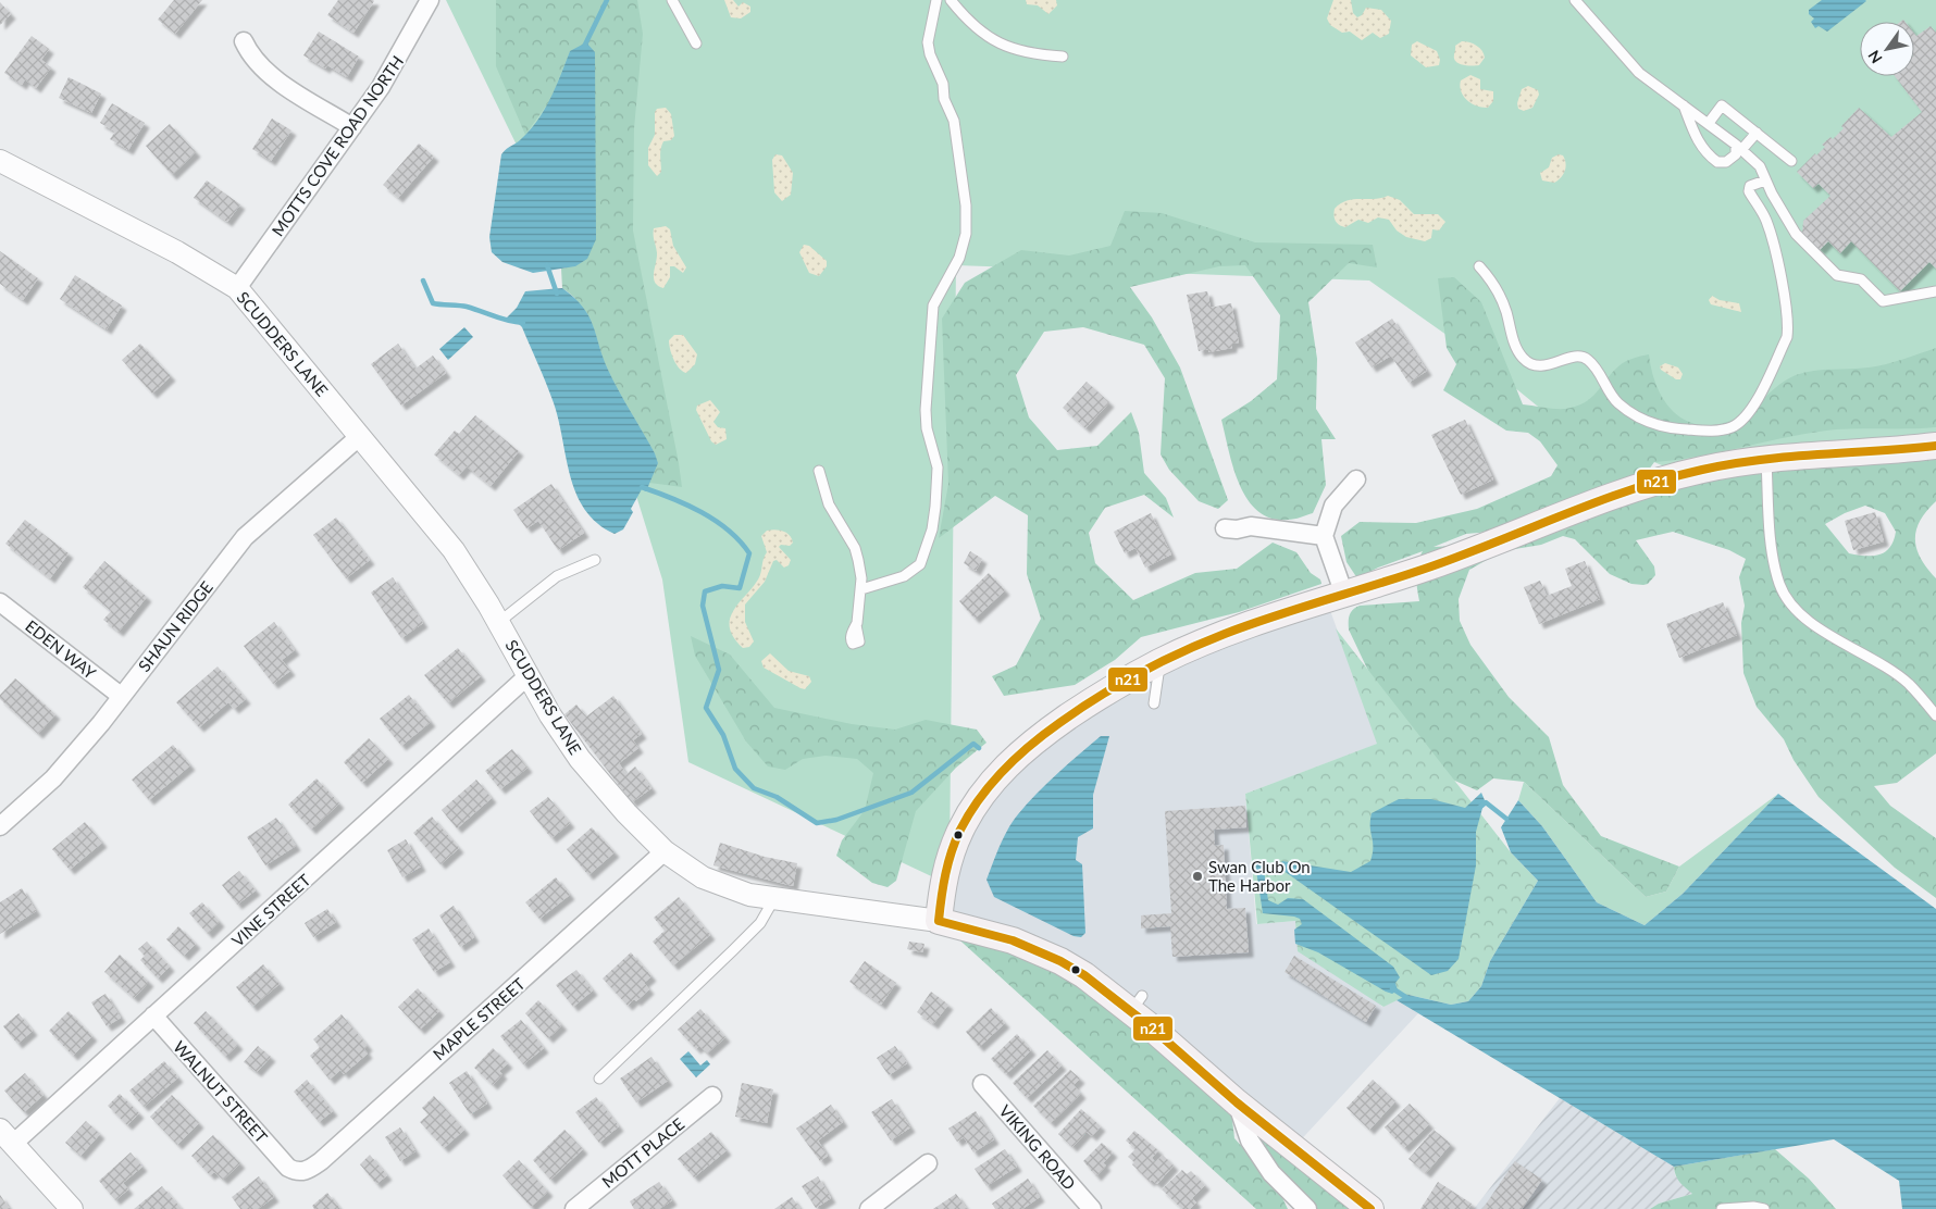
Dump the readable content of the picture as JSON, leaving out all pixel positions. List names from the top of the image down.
{
  "streets": {
    "main road": ["SCUDDERS LANE"],
    "street": [
      "MOTTS COVE ROAD NORTH",
      "SHAUN RIDGE",
      "EDEN WAY",
      "VINE STREET",
      "MAPLE STREET",
      "WALNUT STREET",
      "VIKING ROAD",
      "MOTT PLACE"
    ]
  },
  "crossings": [
    ["MOTTS COVE ROAD NORTH", "SCUDDERS LANE"],
    ["SCUDDERS LANE", "SHAUN RIDGE"],
    ["SCUDDERS LANE", "VINE STREET"],
    ["SCUDDERS LANE", "MAPLE STREET"],
    ["SHAUN RIDGE", "EDEN WAY"],
    ["VINE STREET", "WALNUT STREET"],
    ["MAPLE STREET", "WALNUT STREET"]
  ],
  "places": ["Swan Club On The Harbor"],
  "lines": ["transit line n21"],
  "north": "bottom left"
}
